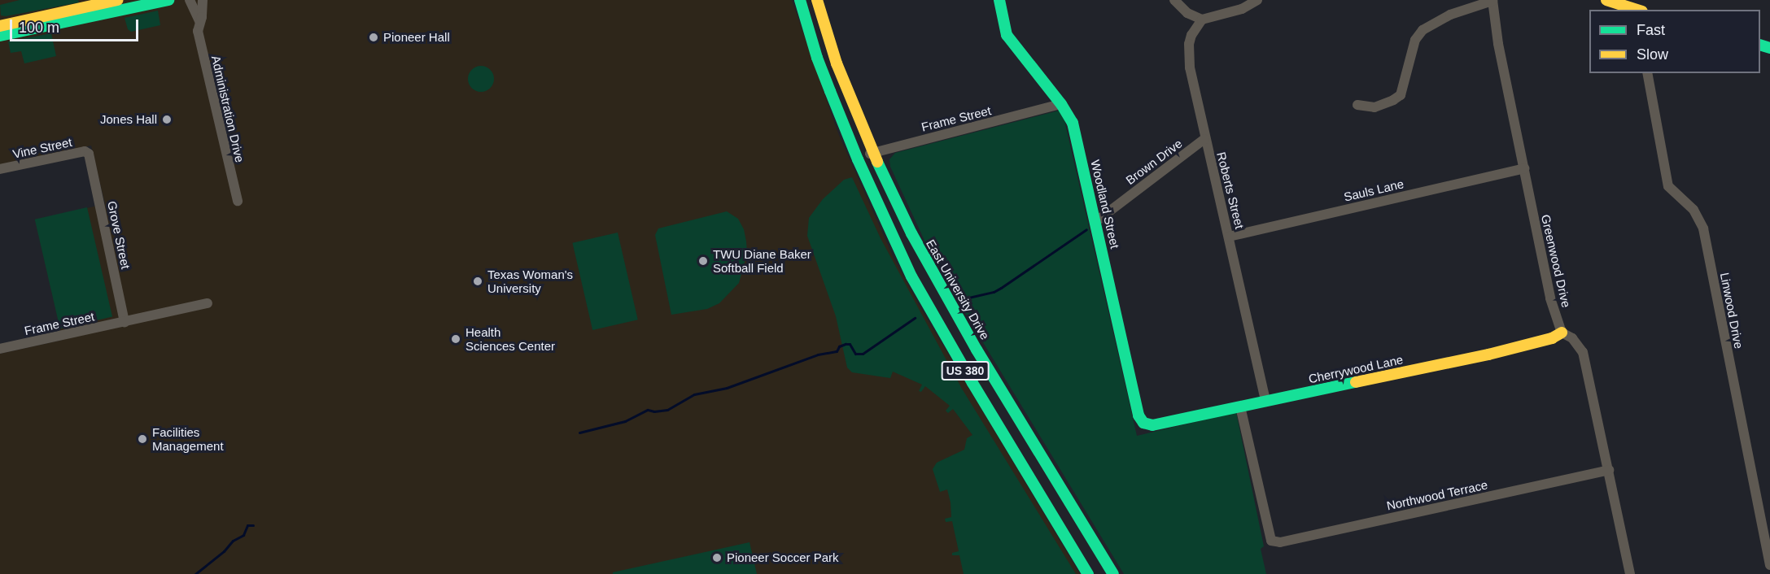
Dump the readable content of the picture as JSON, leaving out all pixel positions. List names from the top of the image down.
{
  "streets": {
    "main road": [
      "Woodland Street",
      "East University Drive",
      "Cherrywood Lane",
      "US 380"
    ],
    "street": [
      "Administration Drive",
      "Frame Street",
      "Vine Street",
      "Brown Drive",
      "Roberts Street",
      "Sauls Lane",
      "Grove Street",
      "Greenwood Drive",
      "Linwood Drive",
      "Northwood Terrace"
    ]
  },
  "crossings": [
    ["Frame Street", "Woodland Street"],
    ["Frame Street", "Grove Street"],
    ["Frame Street", "East University Drive"],
    ["Frame Street", "US 380"],
    ["Vine Street", "Grove Street"],
    ["Brown Drive", "Roberts Street"],
    ["Brown Drive", "Woodland Street"],
    ["Roberts Street", "Sauls Lane"],
    ["Roberts Street", "Cherrywood Lane"],
    ["Sauls Lane", "Greenwood Drive"],
    ["Woodland Street", "Cherrywood Lane"],
    ["Greenwood Drive", "Cherrywood Lane"],
    ["Cherrywood Lane", "Northwood Terrace"]
  ],
  "places": [
    "Pioneer Hall",
    "Jones Hall",
    "TWU Diane Baker Softball Field",
    "Texas Woman's University",
    "Health Sciences Center",
    "Facilities Management",
    "Pioneer Soccer Park"
  ],
  "legend": ["Fast", "Slow"],
  "scale_bar": "100 m"
}
